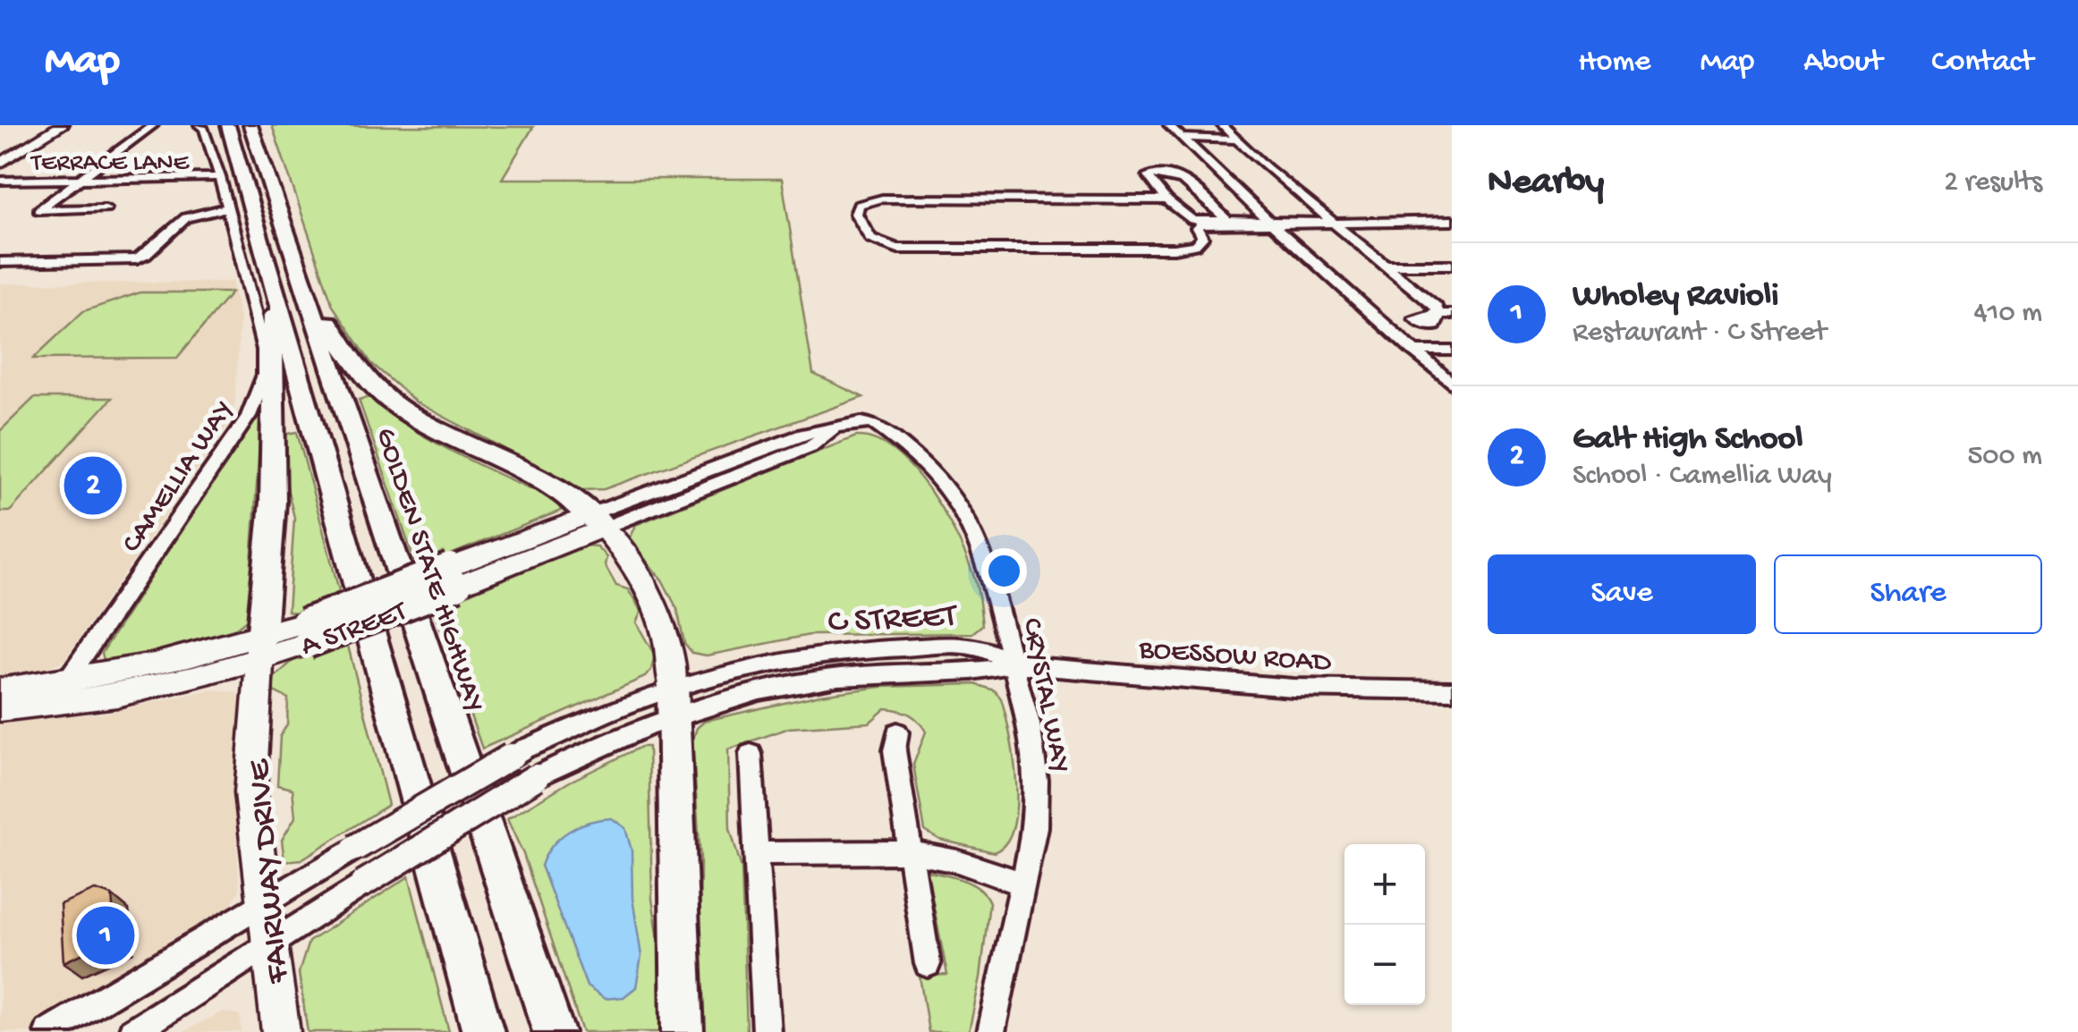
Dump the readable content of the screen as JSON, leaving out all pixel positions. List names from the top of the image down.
{
  "streets": {
    "highway": ["GOLDEN STATE HIGHWAY"],
    "main road": ["A STREET", "FAIRWAY DRIVE"],
    "street": [
      "TERRACE LANE",
      "CAMELLIA WAY",
      "C STREET",
      "BOESSOW ROAD",
      "CRYSTAL WAY"
    ]
  },
  "crossings": [
    ["TERRACE LANE", "CAMELLIA WAY"],
    ["CAMELLIA WAY", "A STREET"],
    ["C STREET", "BOESSOW ROAD"],
    ["C STREET", "CRYSTAL WAY"],
    ["C STREET", "FAIRWAY DRIVE"],
    ["A STREET", "CRYSTAL WAY"],
    ["A STREET", "FAIRWAY DRIVE"],
    ["BOESSOW ROAD", "CRYSTAL WAY"]
  ],
  "page": {
    "header": "Map",
    "nav": [
      "Home",
      "Map",
      "About",
      "Contact"
    ],
    "heading": ["Nearby", "2 results"],
    "list": [
      {
        "mark": "1",
        "name": "Wholey Ravioli",
        "note": "Restaurant · C Street",
        "value": "410 m"
      },
      {
        "mark": "2",
        "name": "Galt High School",
        "note": "School · Camellia Way",
        "value": "500 m"
      }
    ],
    "pins": ["2", "1"],
    "buttons": ["Save", "Share"],
    "map_buttons": ["+", "−"]
  }
}
